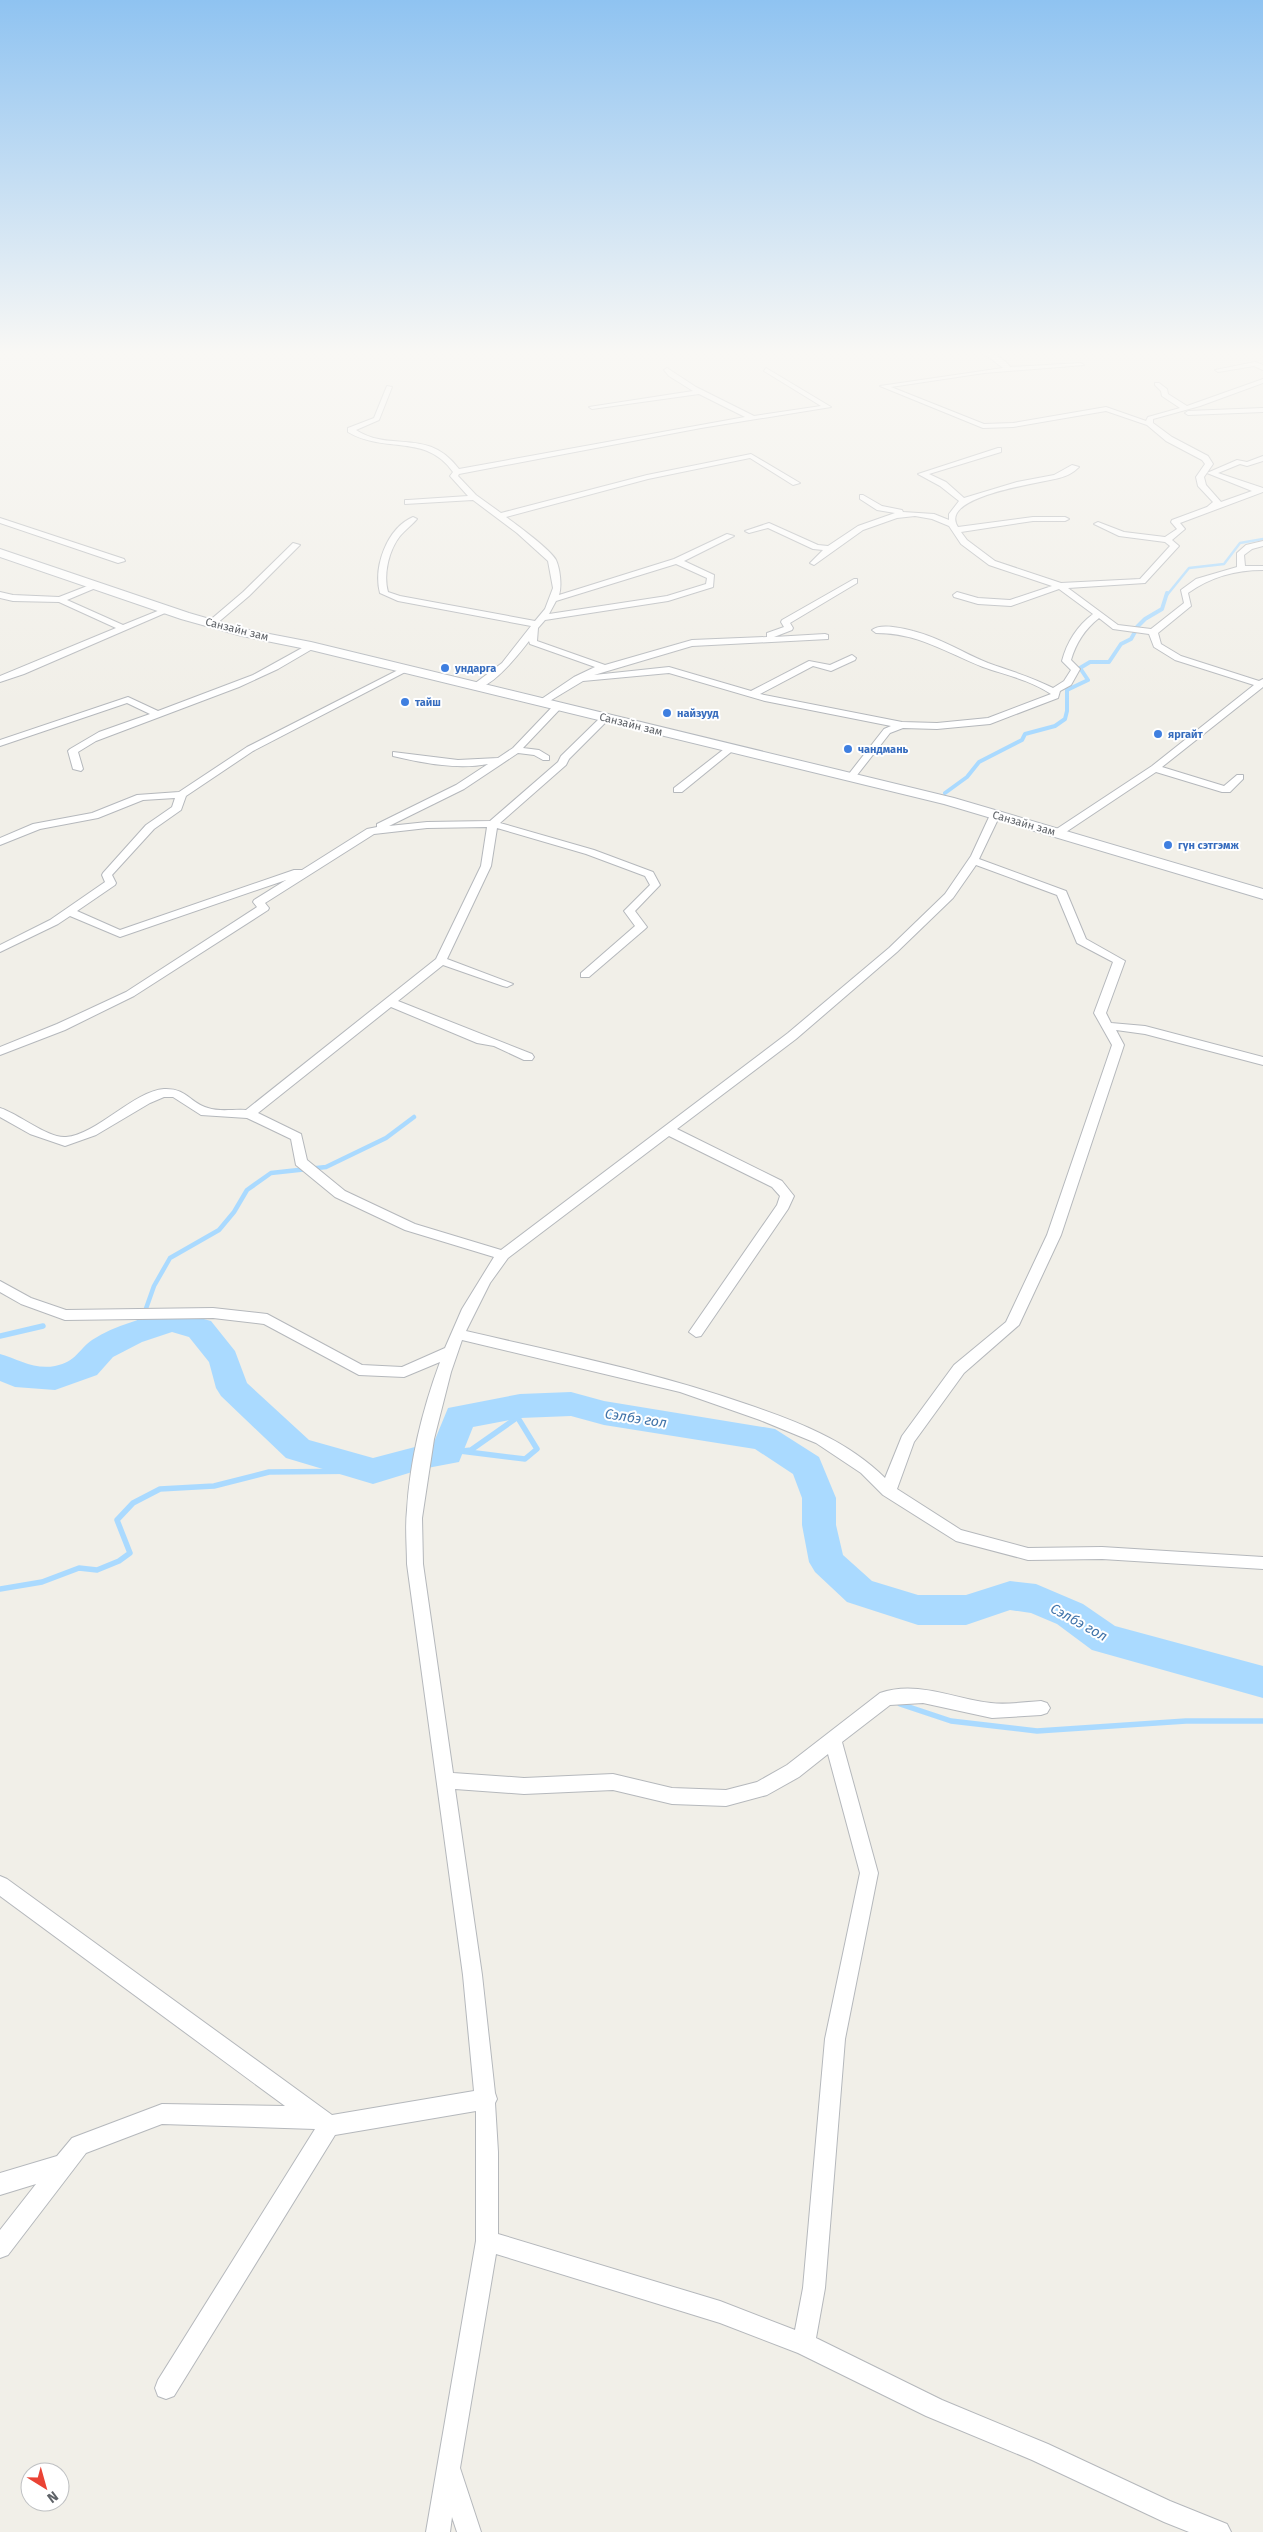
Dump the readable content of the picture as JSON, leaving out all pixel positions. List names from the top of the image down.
{
  "streets": {
    "main road": ["Санзайн зам"]
  },
  "water": ["Сэлбэ гол"],
  "places": [
    "ундарга",
    "тайш",
    "найзууд",
    "яргайт",
    "чандмань",
    "гүн сэтгэмж"
  ],
  "north": "bottom right"
}
